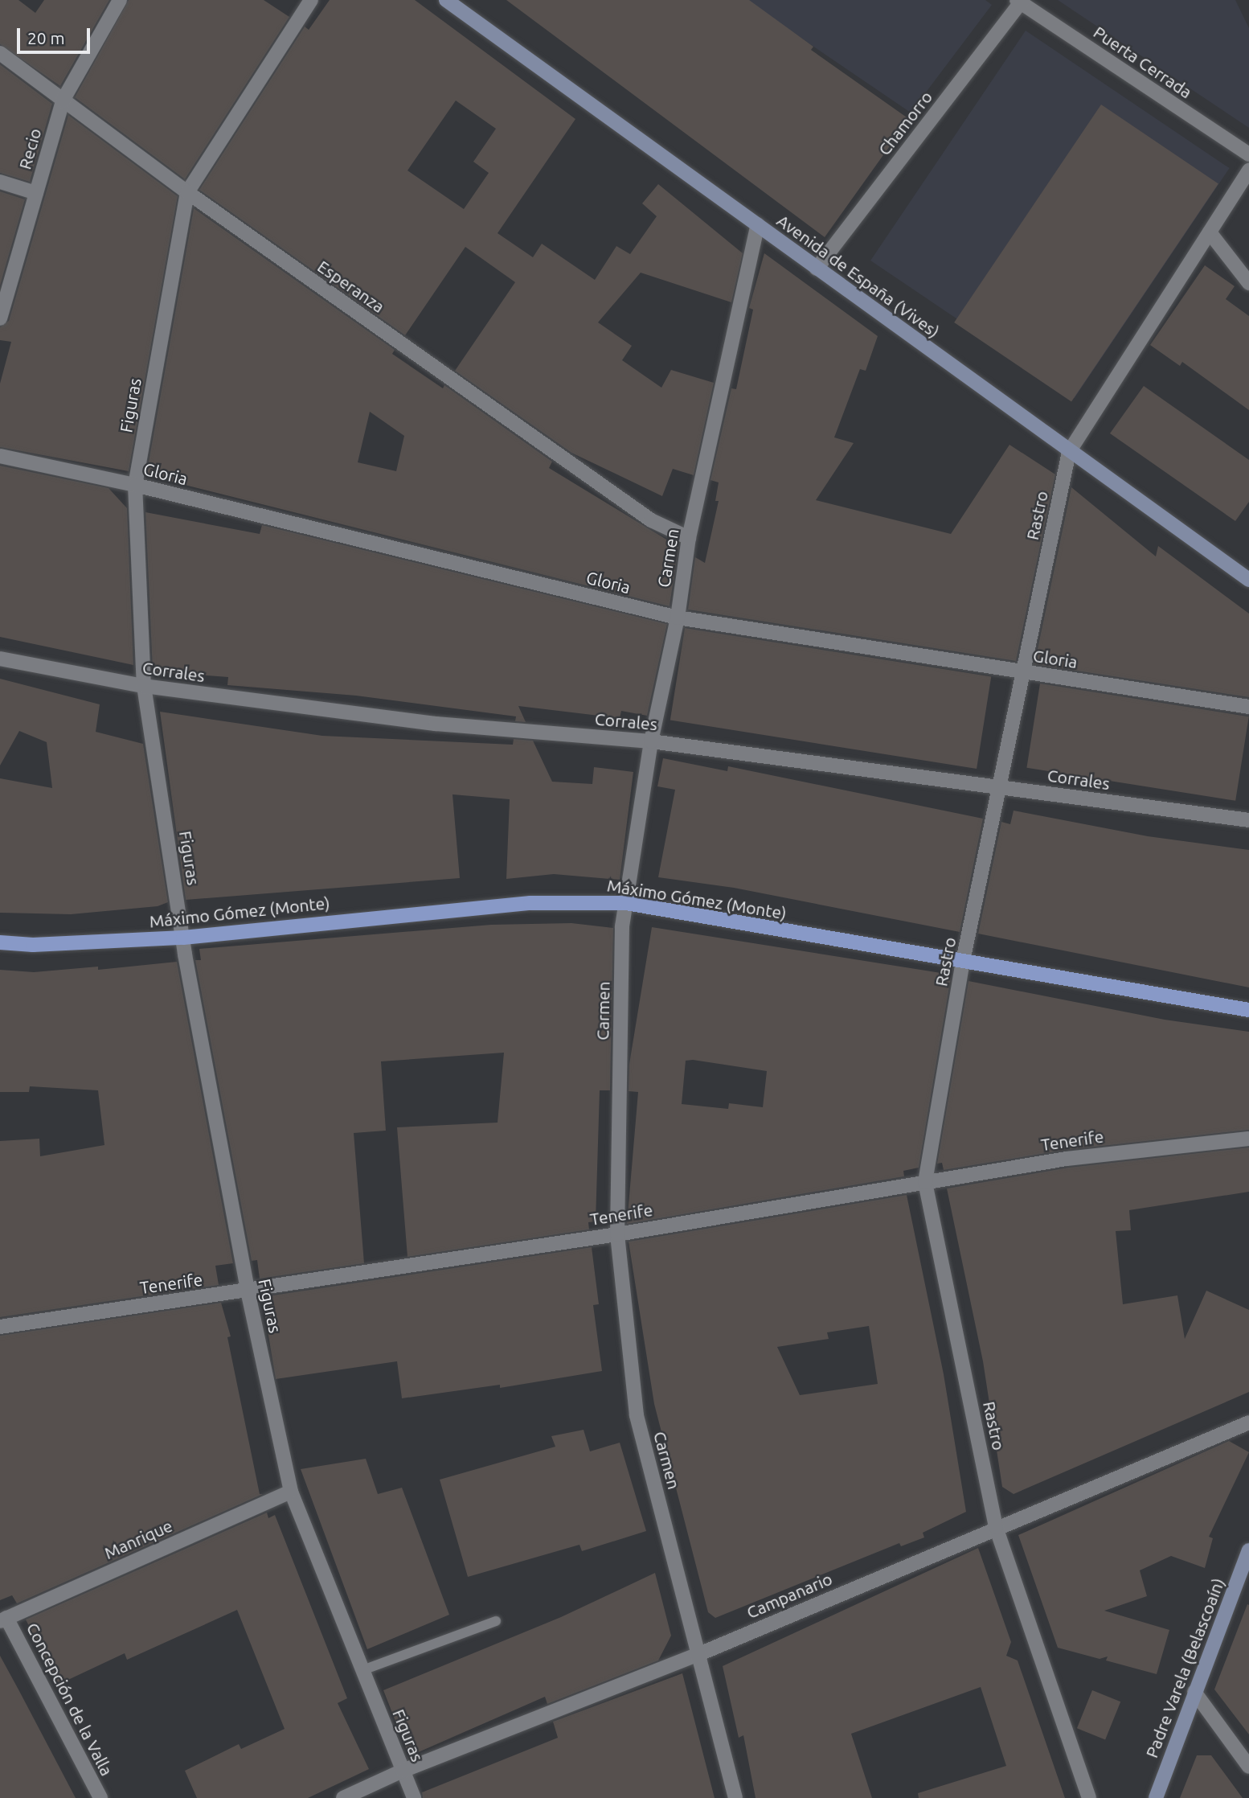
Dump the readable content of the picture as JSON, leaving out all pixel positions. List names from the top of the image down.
{
  "streets": {
    "main road": ["Máximo Gómez (Monte)"],
    "street": [
      "Puerta Cerrada",
      "Chamorro",
      "Recio",
      "Avenida de España (Vives)",
      "Esperanza",
      "Figuras",
      "Gloria",
      "Rastro",
      "Carmen",
      "Corrales",
      "Tenerife",
      "Manrique",
      "Campanario",
      "Padre Varela (Belascoaín)",
      "Concepción de la Valla"
    ]
  },
  "crossings": [
    ["Puerta Cerrada", "Chamorro"],
    ["Chamorro", "Avenida de España (Vives)"],
    ["Recio", "Esperanza"],
    ["Avenida de España (Vives)", "Rastro"],
    ["Avenida de España (Vives)", "Carmen"],
    ["Esperanza", "Figuras"],
    ["Esperanza", "Carmen"],
    ["Figuras", "Gloria"],
    ["Figuras", "Corrales"],
    ["Figuras", "Máximo Gómez (Monte)"],
    ["Figuras", "Tenerife"],
    ["Figuras", "Manrique"],
    ["Figuras", "Campanario"],
    ["Gloria", "Rastro"],
    ["Gloria", "Carmen"],
    ["Rastro", "Corrales"],
    ["Rastro", "Máximo Gómez (Monte)"],
    ["Rastro", "Tenerife"],
    ["Rastro", "Campanario"],
    ["Carmen", "Corrales"],
    ["Carmen", "Máximo Gómez (Monte)"],
    ["Carmen", "Tenerife"],
    ["Carmen", "Campanario"],
    ["Manrique", "Concepción de la Valla"]
  ],
  "scale_bar": "20 m"
}
